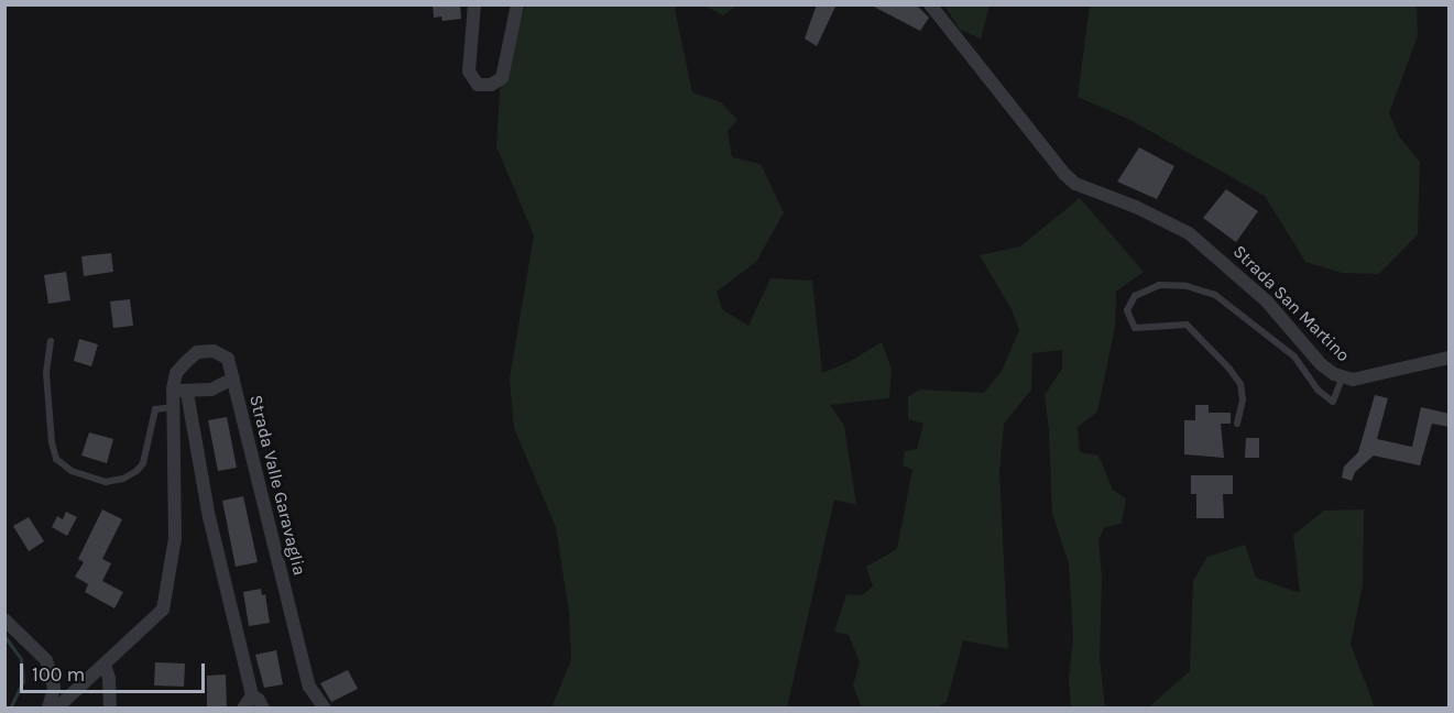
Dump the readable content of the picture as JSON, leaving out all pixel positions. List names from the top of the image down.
{
  "streets": {
    "street": ["Strada San Martino", "Strada Valle Garavaglia"]
  },
  "scale_bar": "100 m"
}
